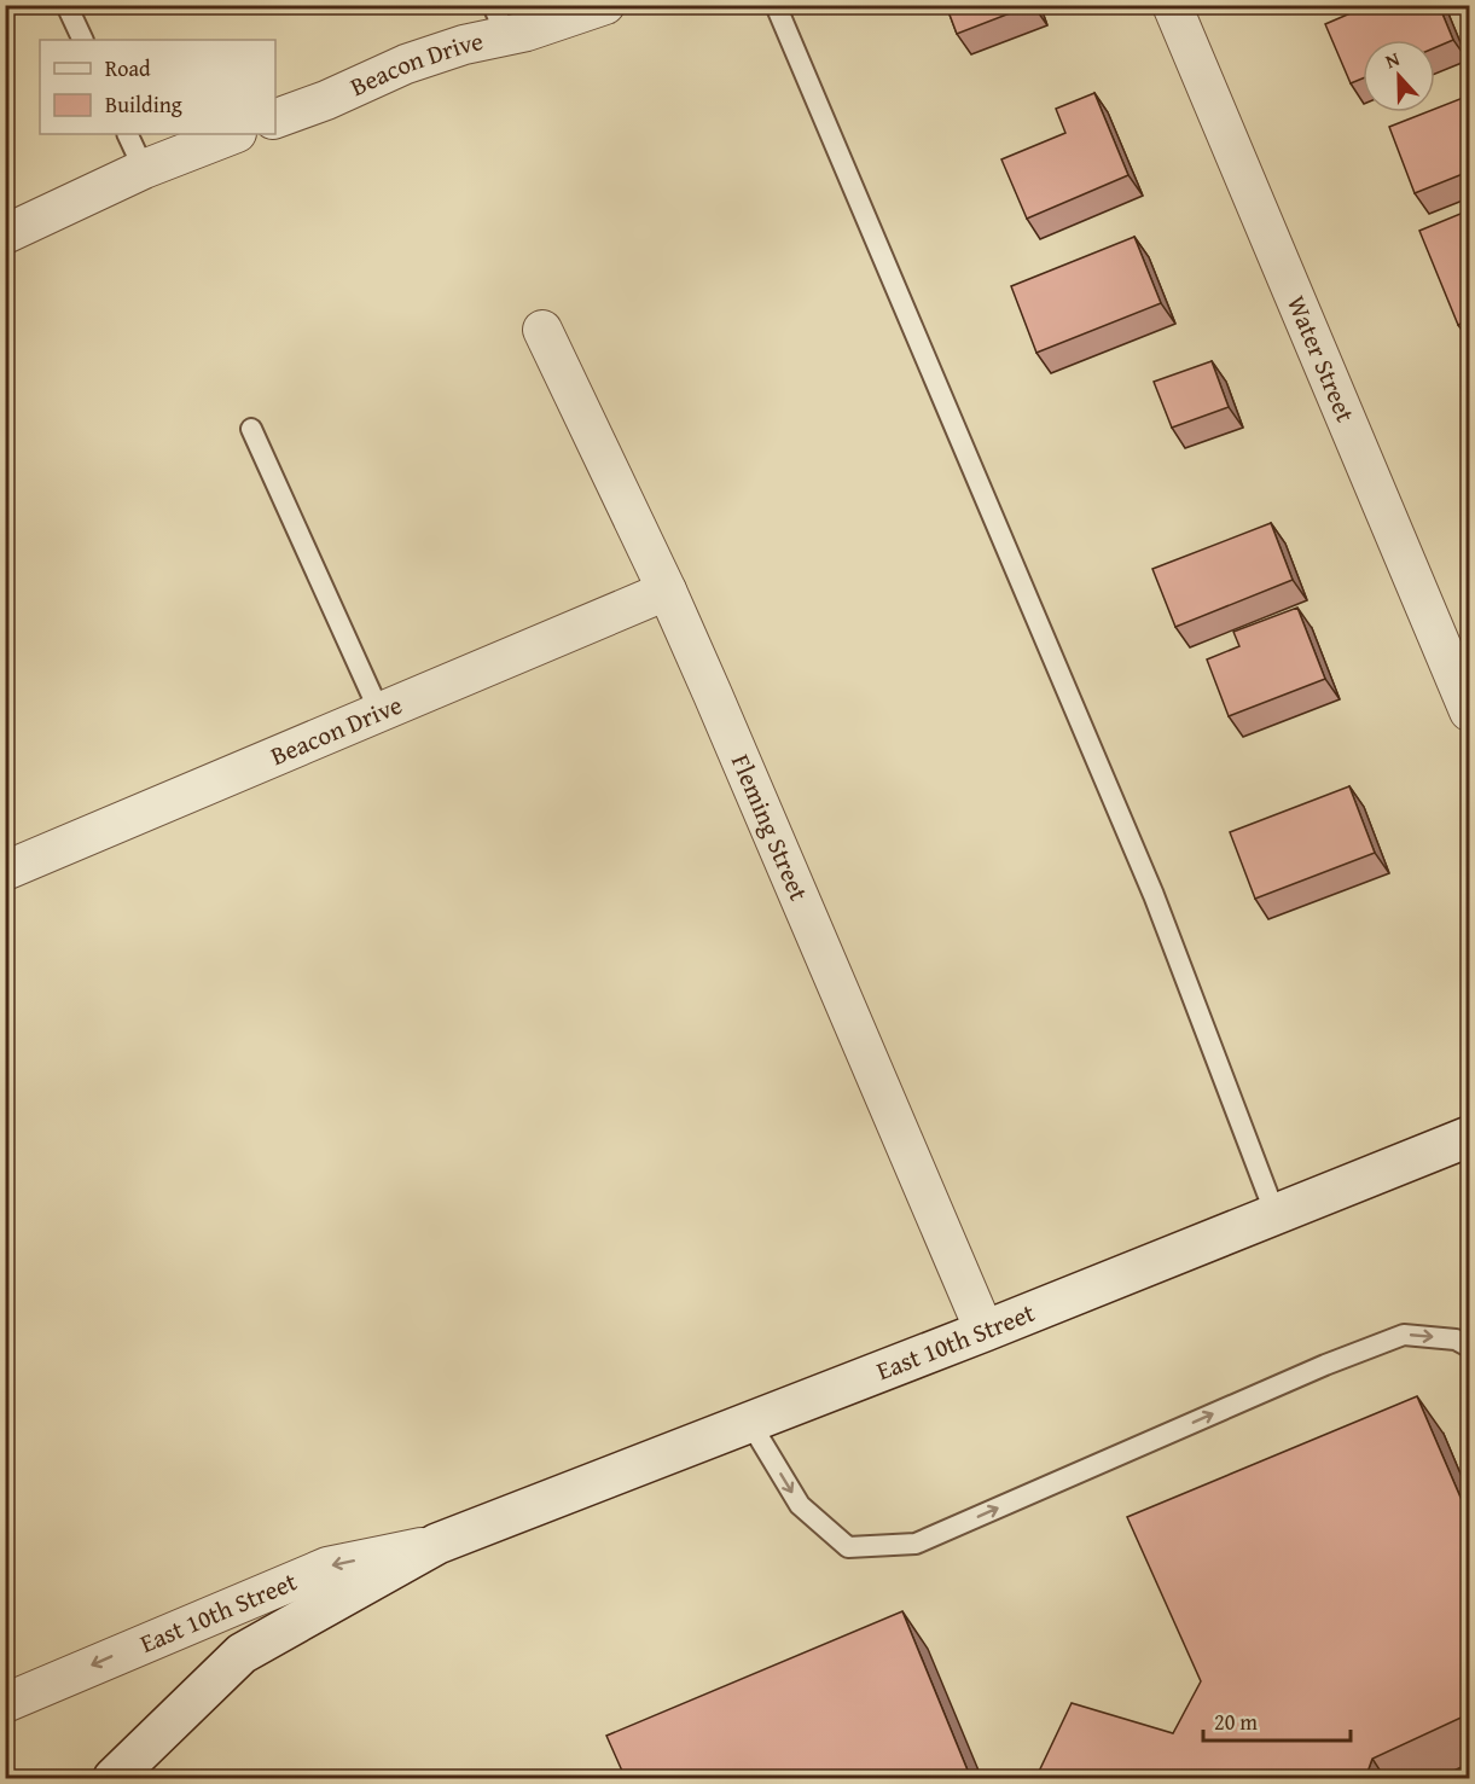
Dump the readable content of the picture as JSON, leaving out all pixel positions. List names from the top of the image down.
{
  "streets": {
    "main road": ["East 10th Street"],
    "street": ["Beacon Drive", "Water Street", "Fleming Street"]
  },
  "crossings": [
    ["Beacon Drive", "Fleming Street"],
    ["Fleming Street", "East 10th Street"]
  ],
  "legend": ["Road", "Building"],
  "scale_bar": "20 m",
  "north": "top"
}
